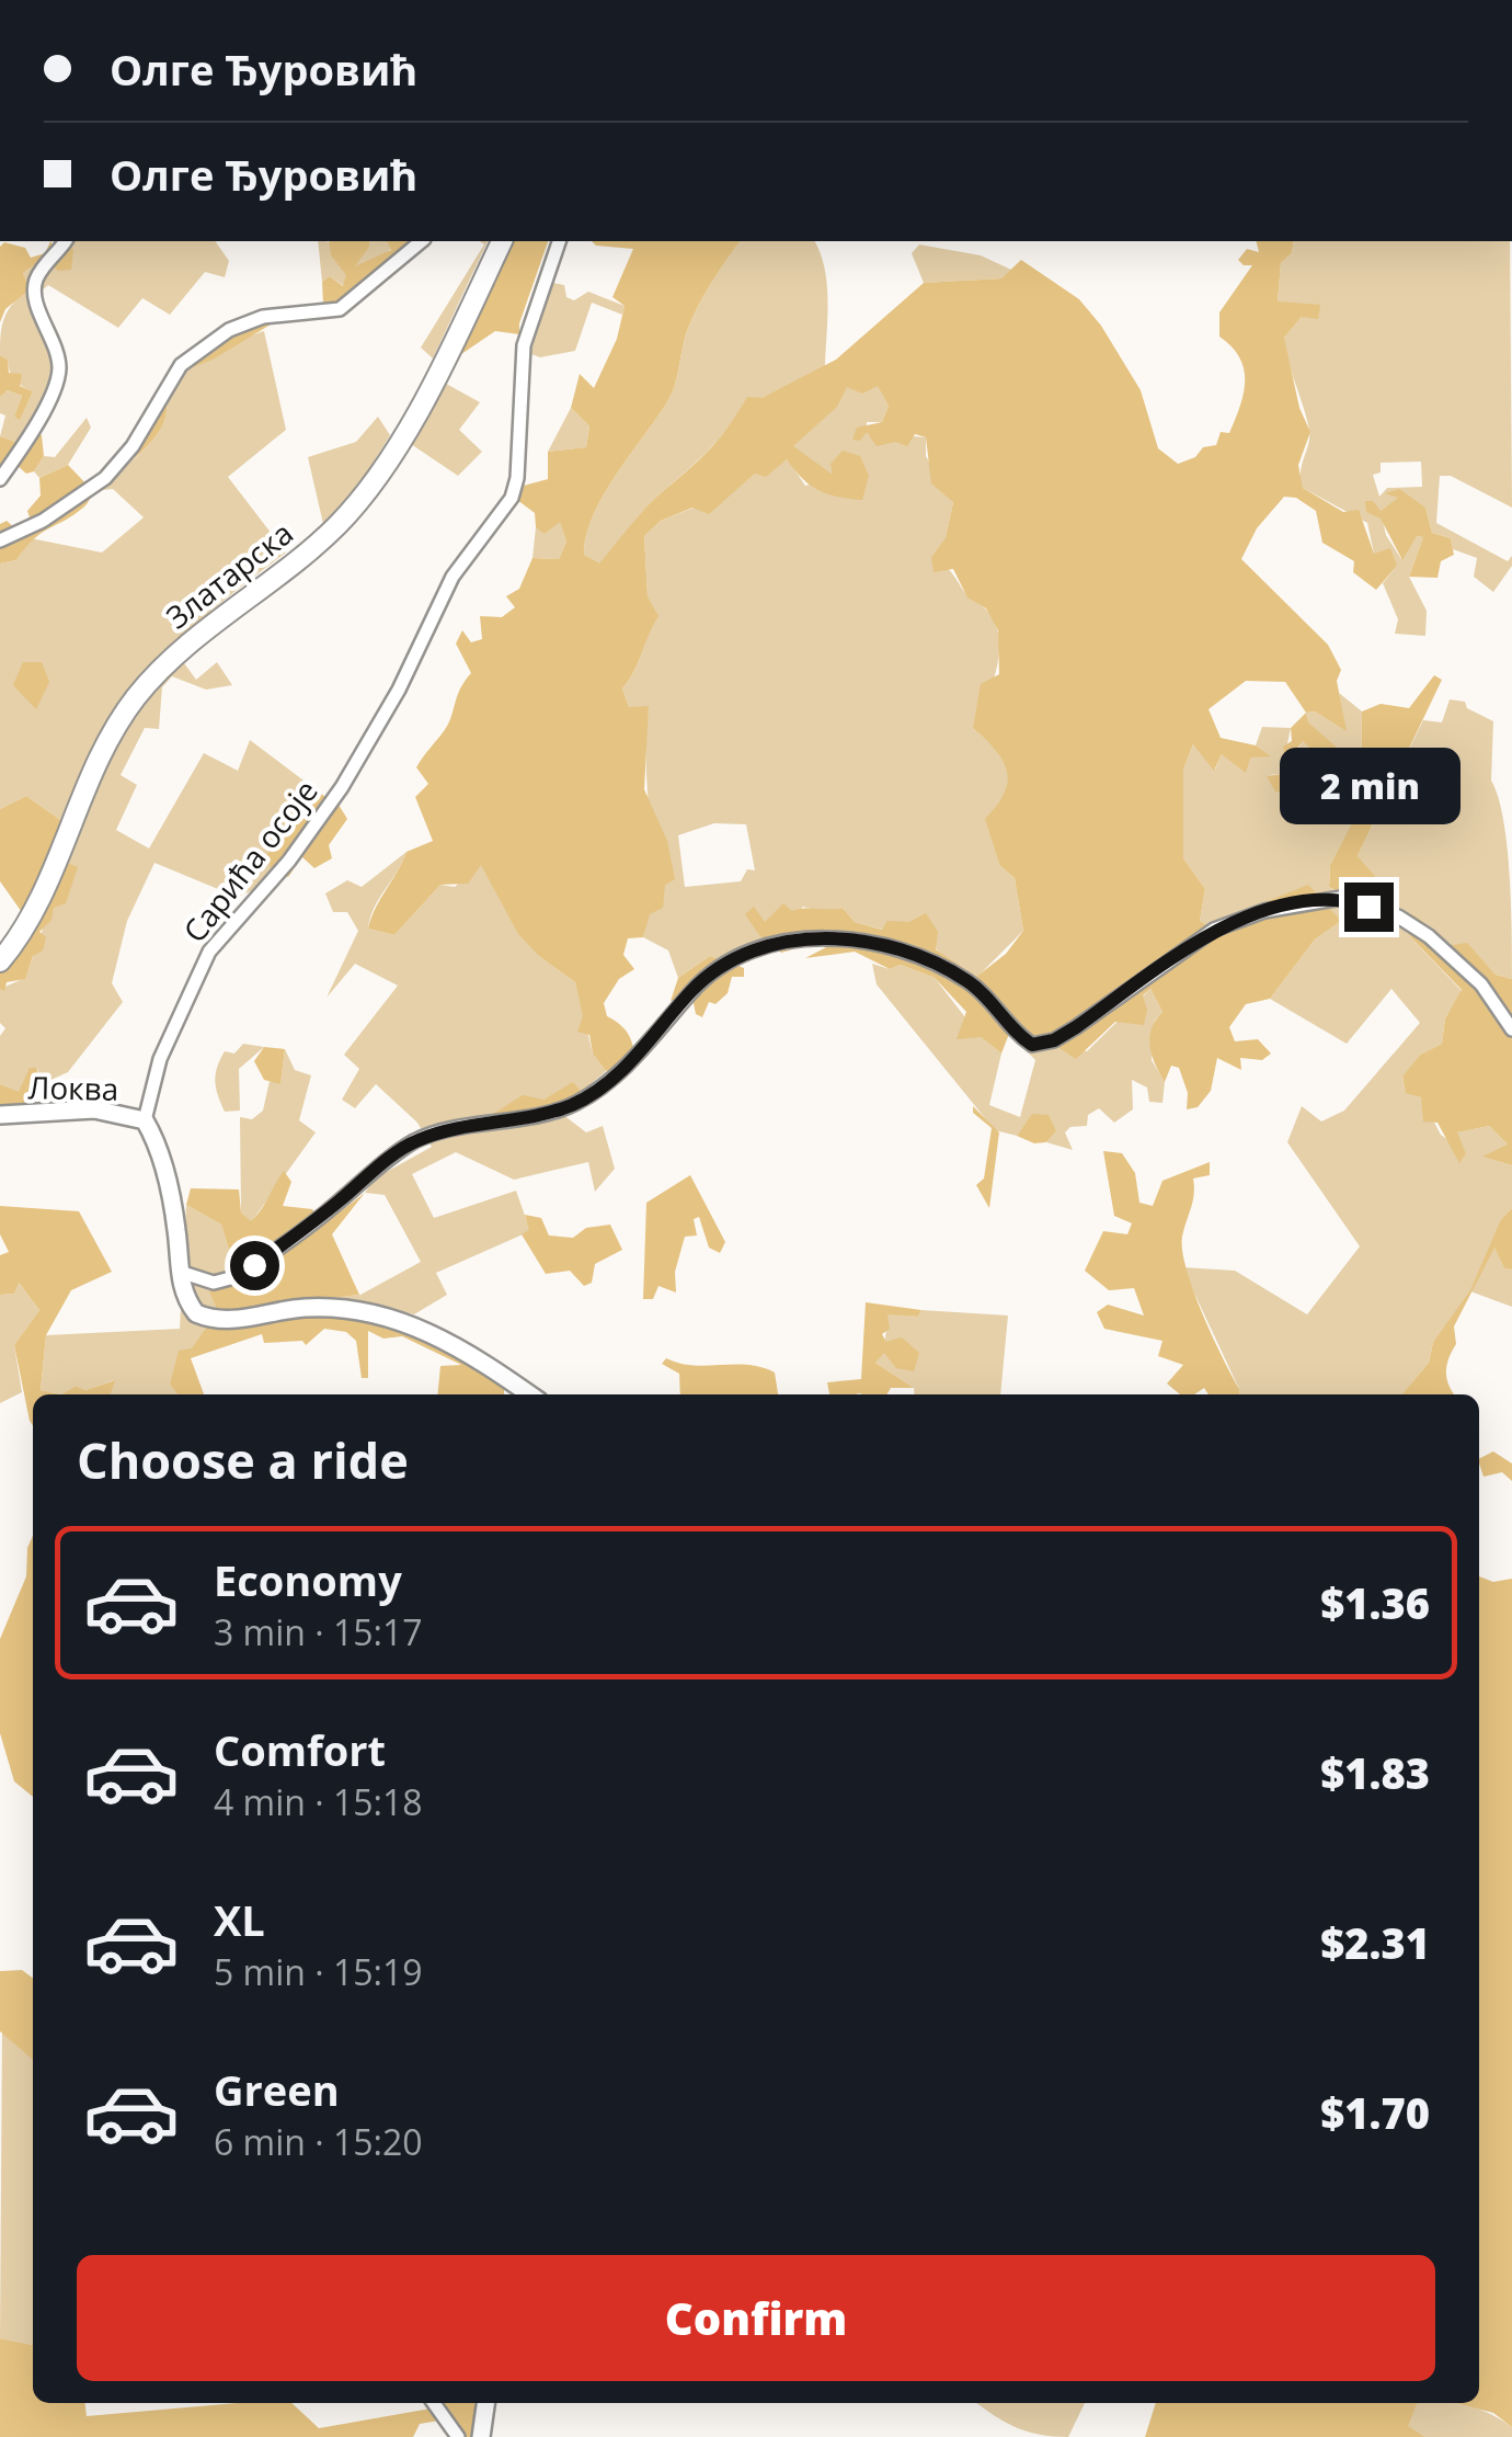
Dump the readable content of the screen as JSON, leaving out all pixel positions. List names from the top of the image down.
{
  "streets": {
    "main road": ["Златарска"],
    "street": ["Сарића осоје", "Локва"]
  },
  "crossings": [
    ["Сарића осоје", "Локва"]
  ],
  "page": {
    "banner": ["Олге Ђуровић", "Олге Ђуровић"],
    "bubble": "2 min",
    "heading": "Choose a ride",
    "list": [
      {
        "name": "Economy",
        "note": "3 min · 15:17",
        "value": "$1.36"
      },
      {
        "name": "Comfort",
        "note": "4 min · 15:18",
        "value": "$1.83"
      },
      {
        "name": "XL",
        "note": "5 min · 15:19",
        "value": "$2.31"
      },
      {
        "name": "Green",
        "note": "6 min · 15:20",
        "value": "$1.70"
      }
    ],
    "buttons": "Confirm"
  }
}
